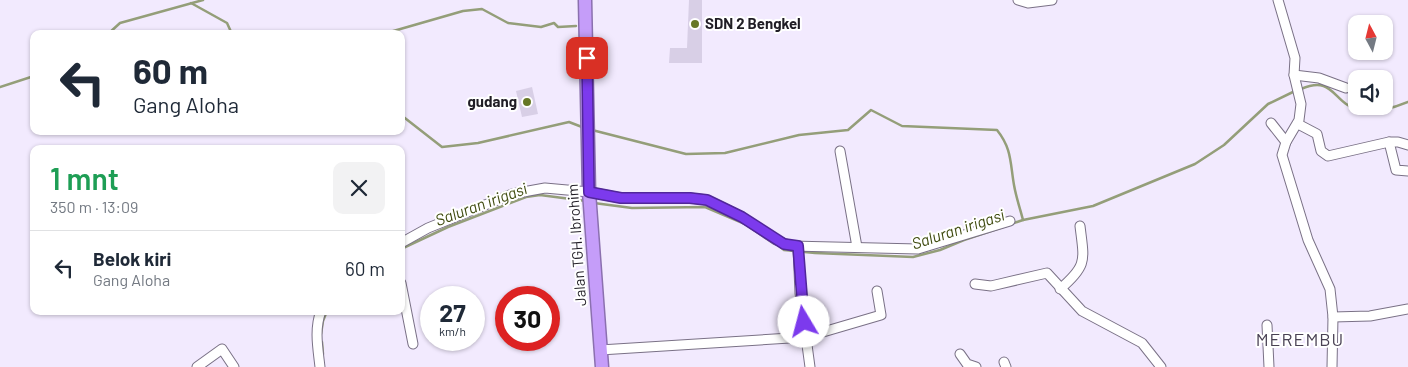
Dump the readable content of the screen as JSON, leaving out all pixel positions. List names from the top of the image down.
{
  "streets": {
    "highway": ["Jalan TGH. Ibrohim"]
  },
  "districts": ["MEREMBU"],
  "water": ["Saluran irigasi"],
  "places": ["SDN 2 Bengkel", "gudang"],
  "north": "top",
  "page": {
    "turn": ["60 m", "Gang Aloha"],
    "heading": ["1 mnt", "350 m · 13:09"],
    "list": [
      {
        "name": "Belok kiri",
        "note": "Gang Aloha",
        "value": "60 m"
      }
    ],
    "speed": "27 km/h",
    "limit": "30"
  }
}
